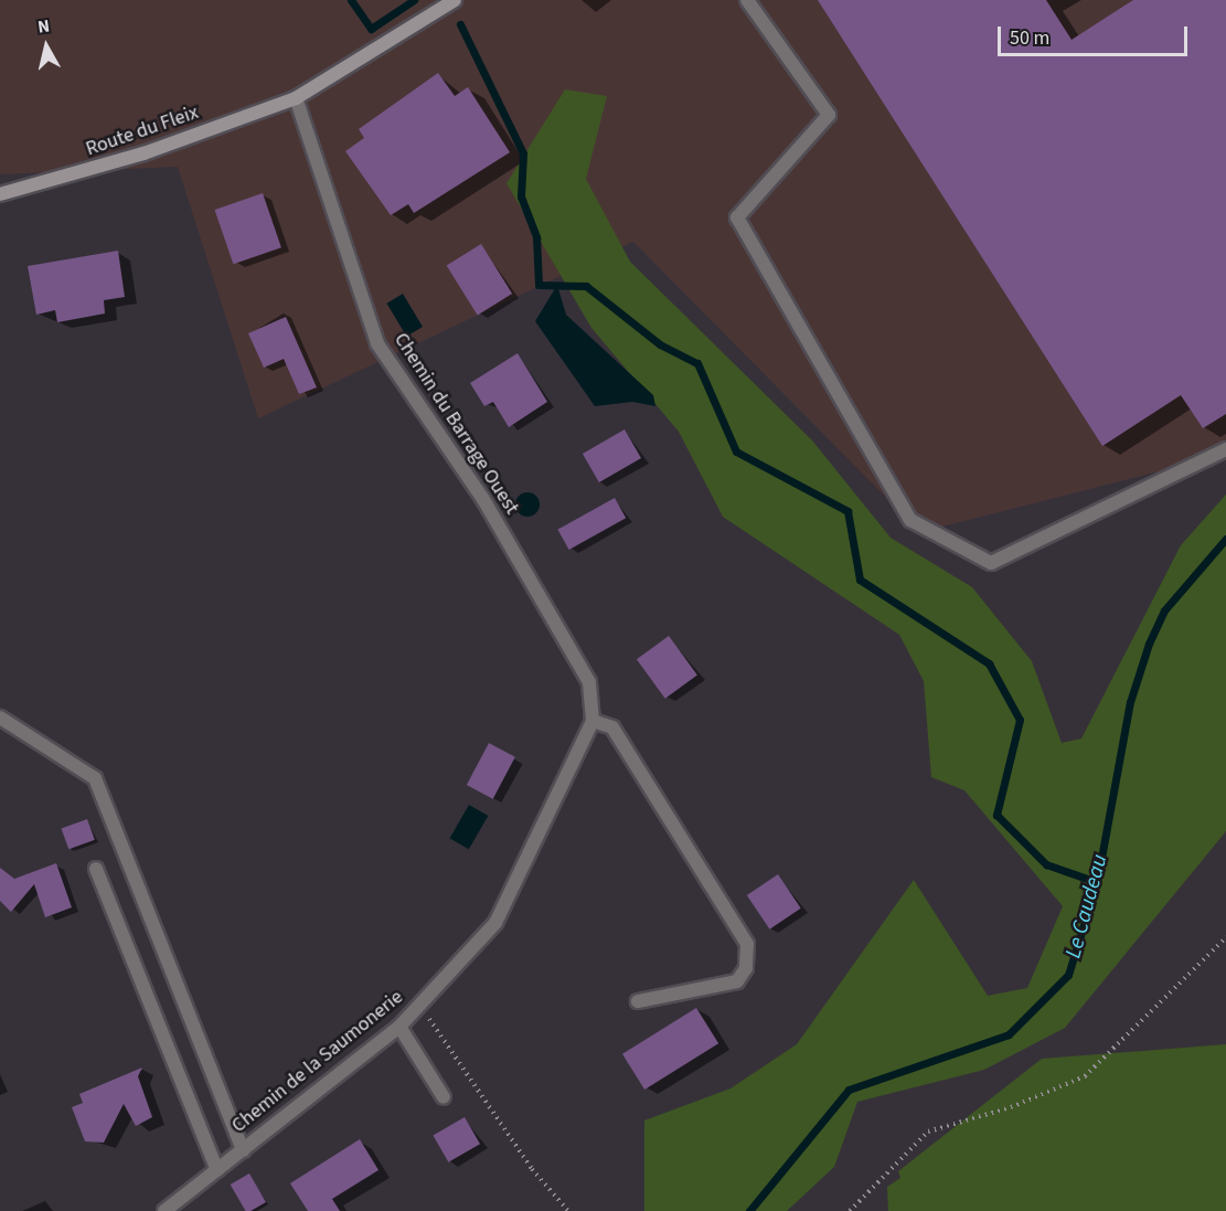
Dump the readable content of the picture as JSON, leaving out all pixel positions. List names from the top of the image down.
{
  "streets": {
    "main road": ["Route du Fleix"],
    "street": ["Chemin du Barrage Ouest", "Chemin de la Saumonerie"]
  },
  "crossings": [
    ["Route du Fleix", "Chemin du Barrage Ouest"],
    ["Chemin du Barrage Ouest", "Chemin de la Saumonerie"]
  ],
  "water": ["Le Caudeau"],
  "scale_bar": "50 m",
  "north": "top"
}
